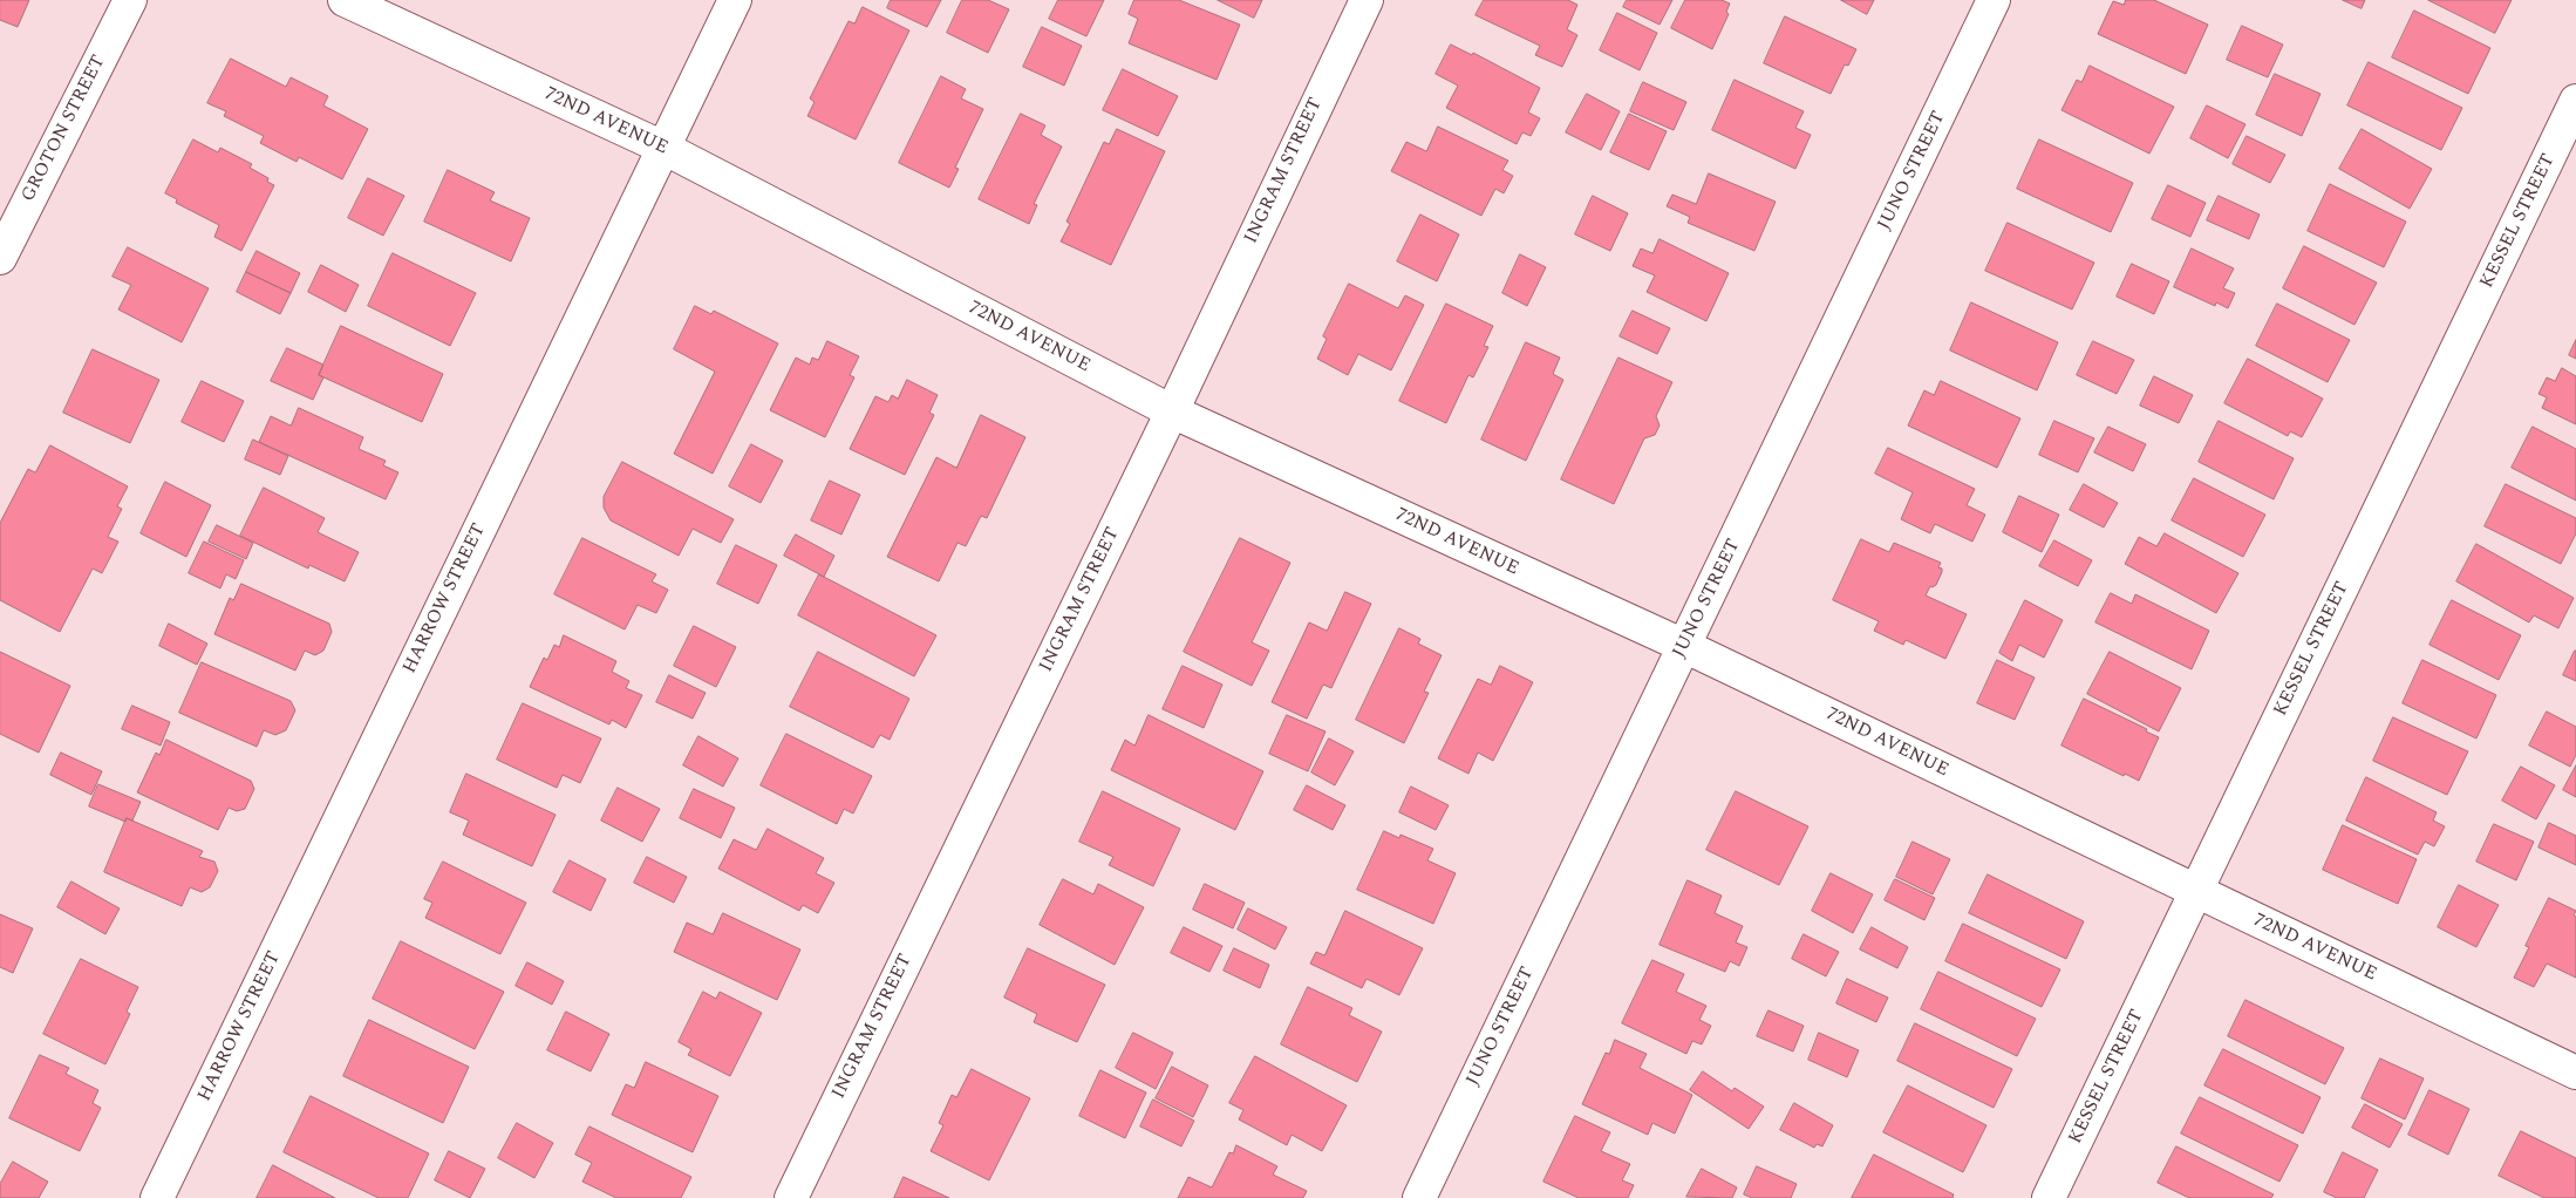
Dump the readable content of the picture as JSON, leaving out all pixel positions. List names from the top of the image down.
{
  "streets": {
    "street": [
      "72ND AVENUE",
      "GROTON STREET",
      "INGRAM STREET",
      "JUNO STREET",
      "KESSEL STREET",
      "HARROW STREET"
    ]
  },
  "crossings": [
    ["72ND AVENUE", "INGRAM STREET"],
    ["72ND AVENUE", "JUNO STREET"],
    ["72ND AVENUE", "KESSEL STREET"],
    ["72ND AVENUE", "HARROW STREET"]
  ]
}
